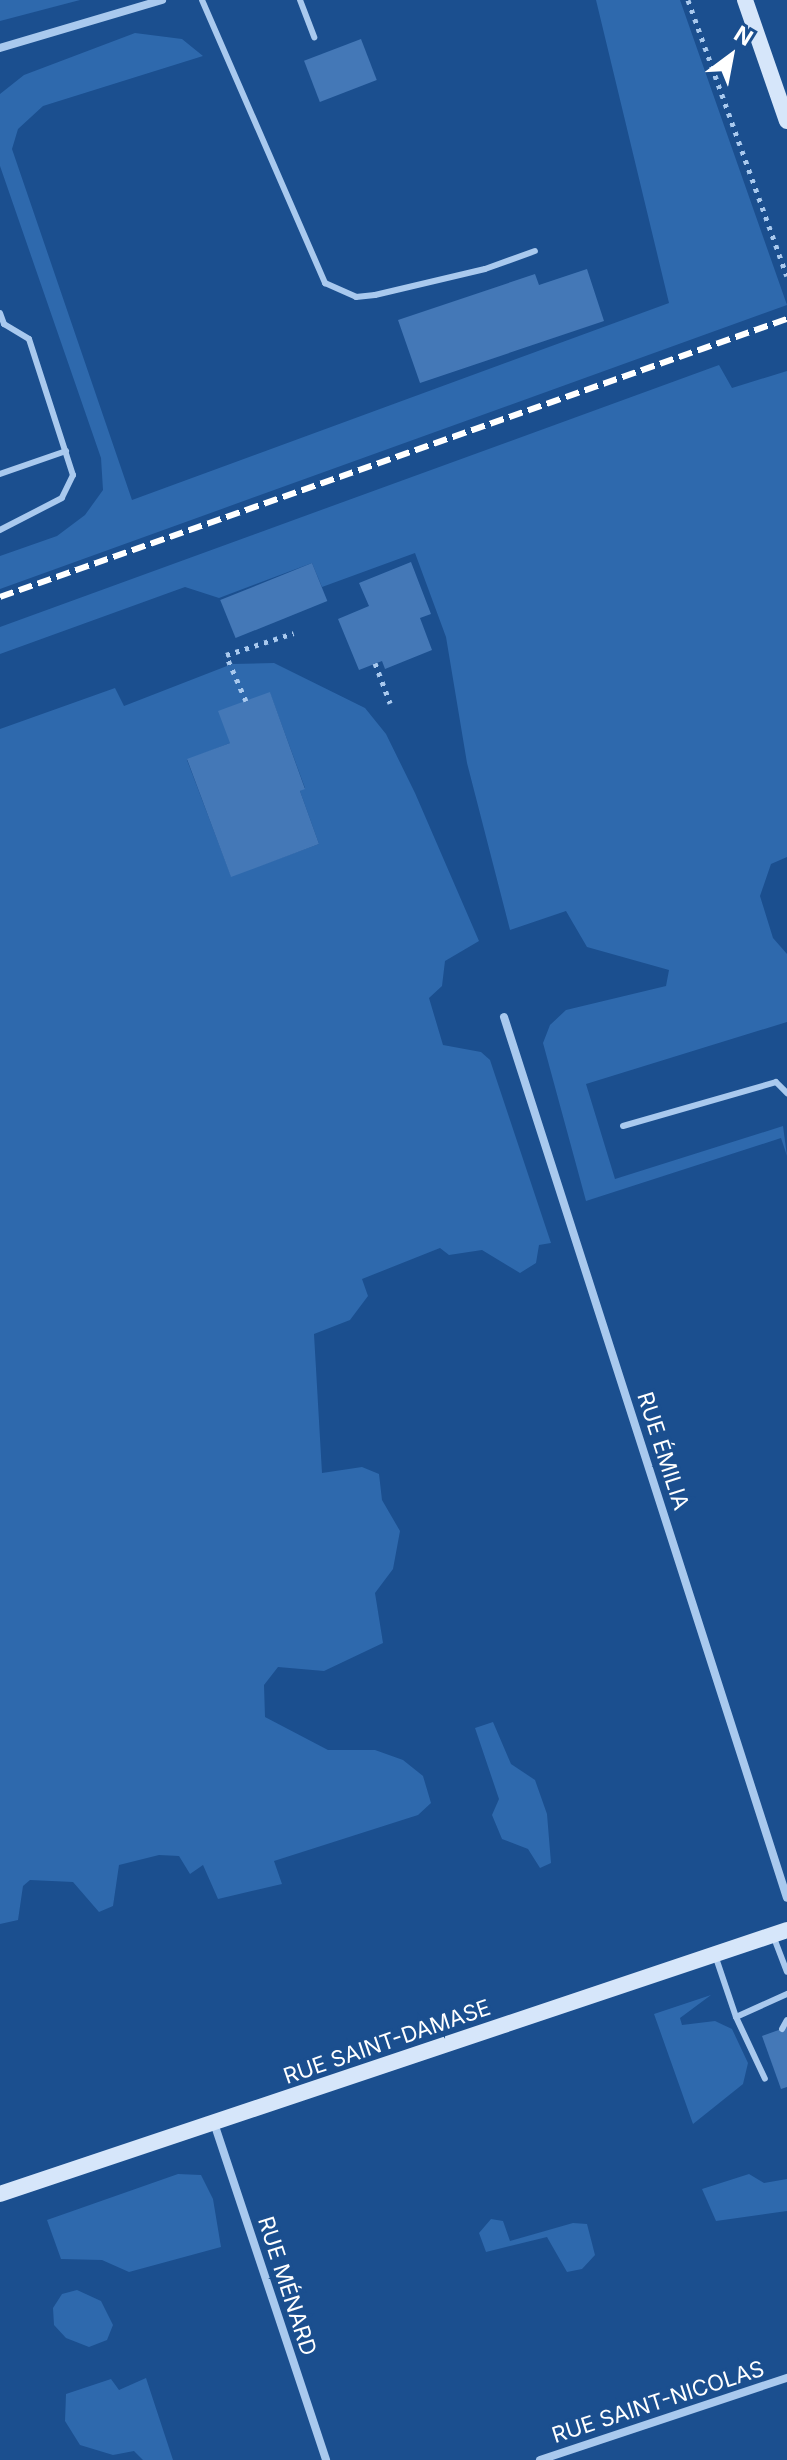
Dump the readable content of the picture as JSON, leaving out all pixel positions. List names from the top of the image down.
{
  "streets": {
    "street": [
      "RUE ÉMILIA",
      "RUE SAINT-DAMASE",
      "RUE MÉNARD",
      "RUE SAINT-NICOLAS"
    ]
  },
  "crossings": [
    ["RUE SAINT-DAMASE", "RUE MÉNARD"]
  ],
  "north": "top right"
}
